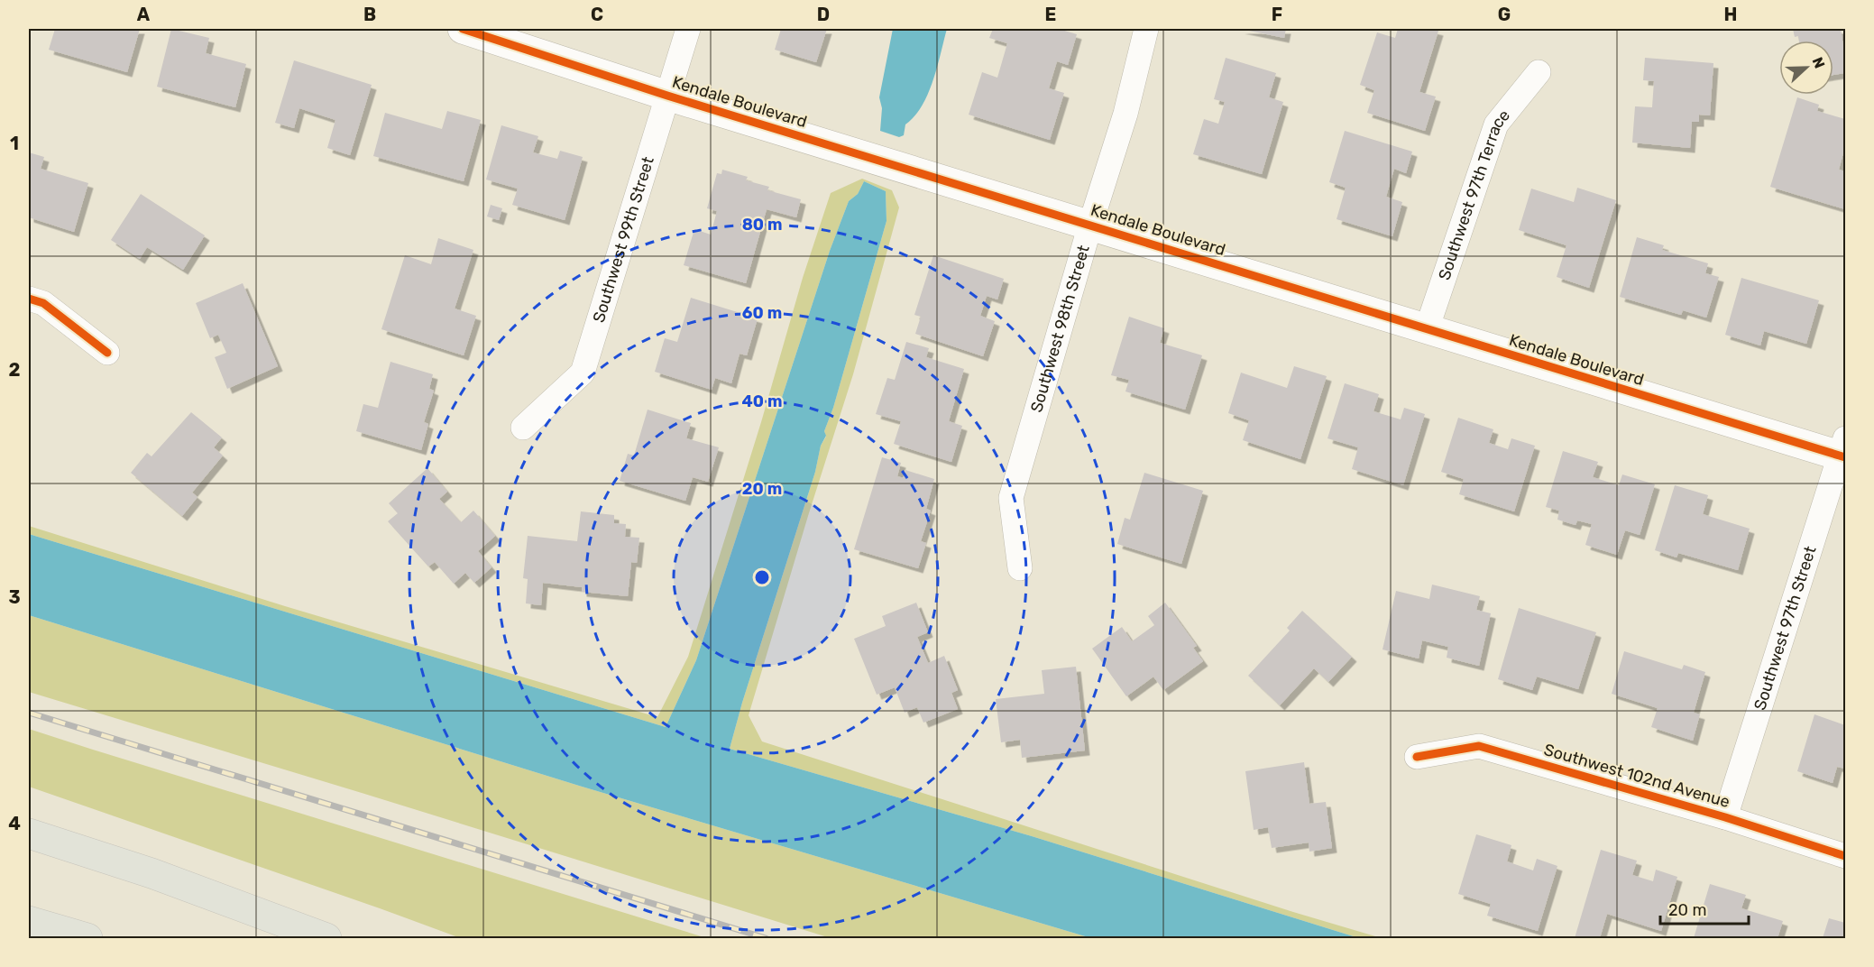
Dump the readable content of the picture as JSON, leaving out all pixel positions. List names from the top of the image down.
{
  "streets": {
    "street": [
      "Kendale Boulevard",
      "Southwest 97th Terrace",
      "Southwest 99th Street",
      "Southwest 98th Street",
      "Southwest 97th Street",
      "Southwest 102nd Avenue"
    ]
  },
  "crossings": [
    ["Kendale Boulevard", "Southwest 97th Terrace"],
    ["Kendale Boulevard", "Southwest 99th Street"],
    ["Kendale Boulevard", "Southwest 98th Street"],
    ["Kendale Boulevard", "Southwest 97th Street"],
    ["Southwest 97th Street", "Southwest 102nd Avenue"]
  ],
  "scale_bar": "20 m",
  "north": "right",
  "grid": {
    "columns": [
      "A",
      "B",
      "C",
      "D",
      "E",
      "F",
      "G",
      "H"
    ],
    "rows": [
      "1",
      "2",
      "3",
      "4"
    ]
  },
  "rings": [
    "80 m",
    "60 m",
    "40 m",
    "20 m"
  ]
}
